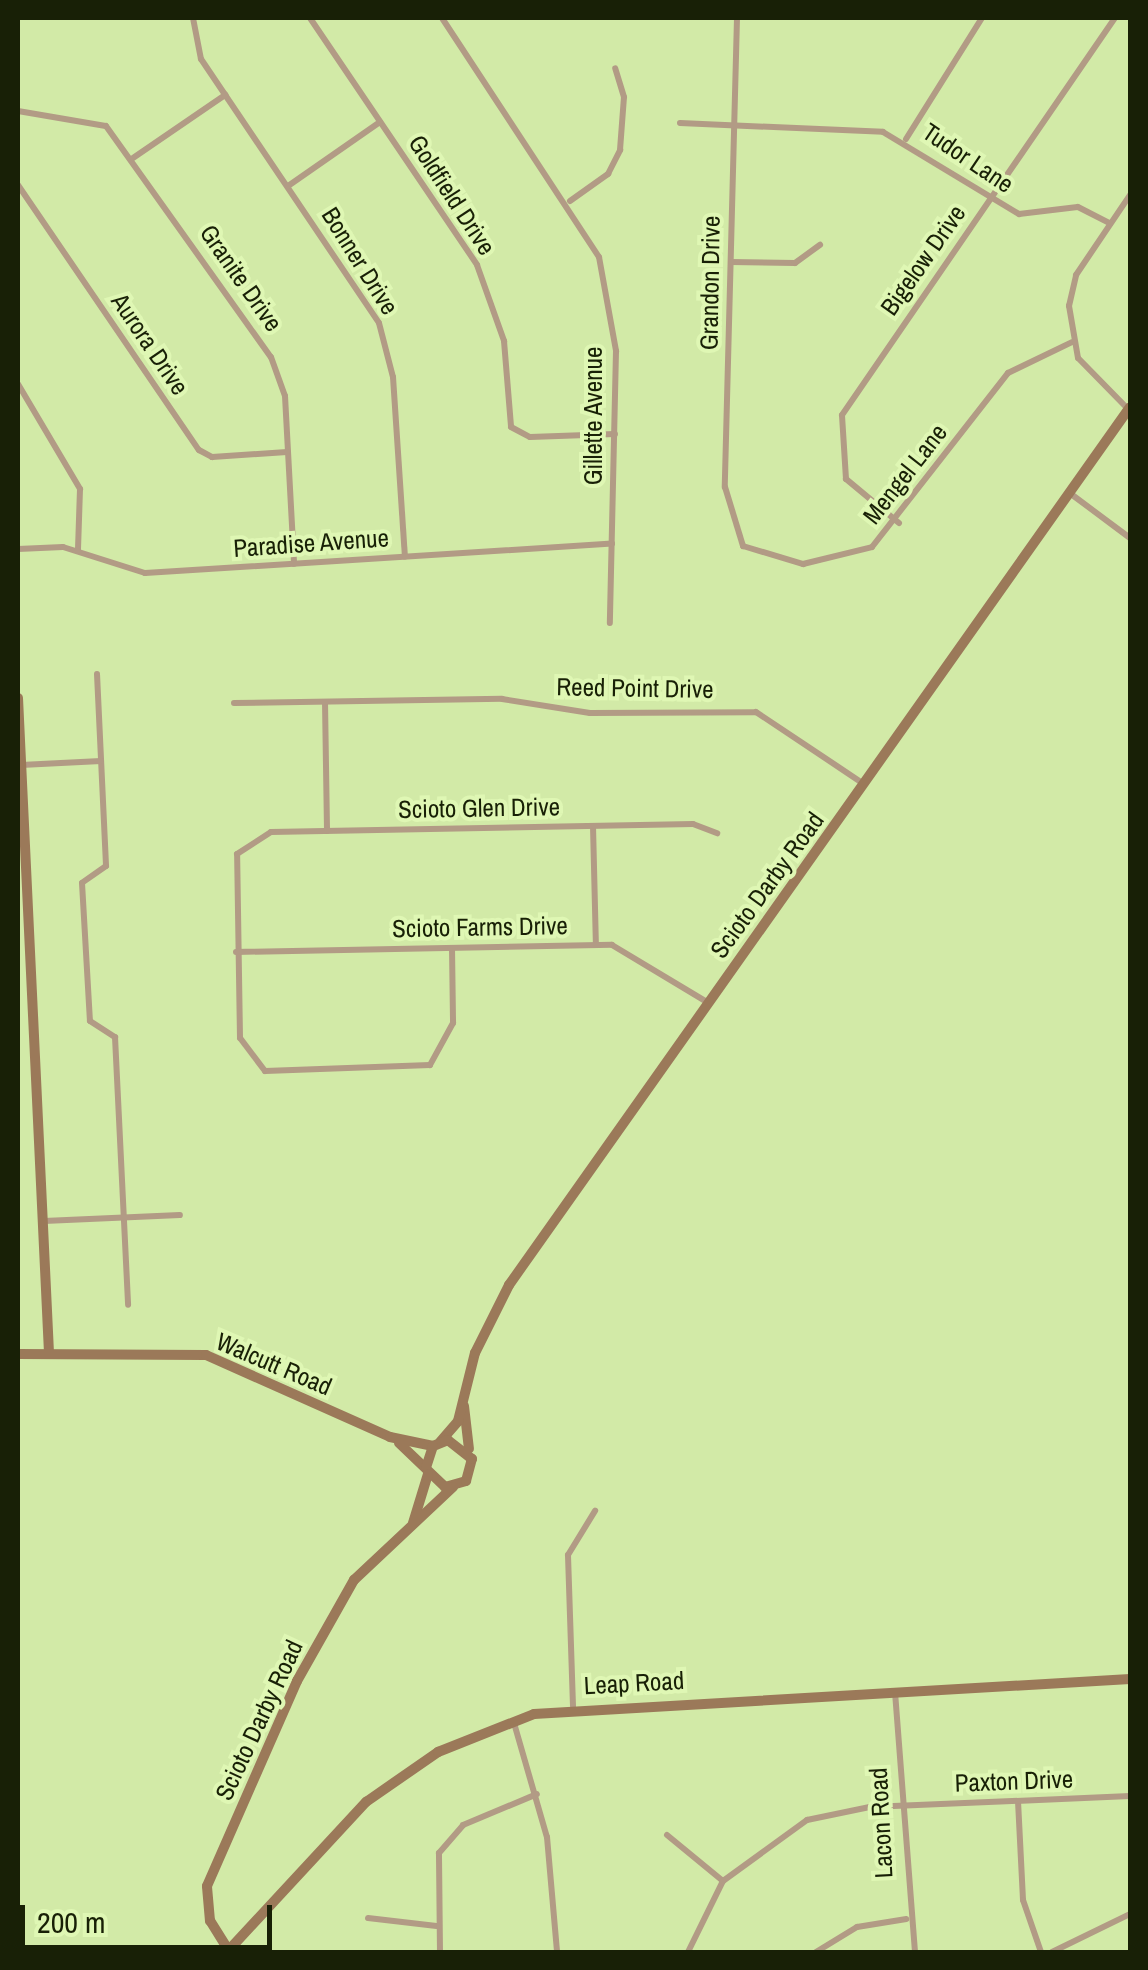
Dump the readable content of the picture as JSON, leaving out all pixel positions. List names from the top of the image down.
{
  "streets": {
    "street": [
      "Tudor Lane",
      "Goldfield Drive",
      "Bigelow Drive",
      "Bonner Drive",
      "Granite Drive",
      "Grandon Drive",
      "Aurora Drive",
      "Gillette Avenue",
      "Mengel Lane",
      "Paradise Avenue",
      "Reed Point Drive",
      "Scioto Glen Drive",
      "Scioto Darby Road",
      "Scioto Farms Drive",
      "Walcutt Road",
      "Leap Road",
      "Paxton Drive",
      "Lacon Road"
    ]
  },
  "crossings": [
    ["Tudor Lane", "Bigelow Drive"],
    ["Tudor Lane", "Grandon Drive"],
    ["Goldfield Drive", "Gillette Avenue"],
    ["Bigelow Drive", "Mengel Lane"],
    ["Bonner Drive", "Paradise Avenue"],
    ["Granite Drive", "Aurora Drive"],
    ["Granite Drive", "Paradise Avenue"],
    ["Grandon Drive", "Mengel Lane"],
    ["Gillette Avenue", "Paradise Avenue"],
    ["Reed Point Drive", "Scioto Darby Road"],
    ["Scioto Glen Drive", "Scioto Farms Drive"],
    ["Scioto Darby Road", "Scioto Farms Drive"],
    ["Scioto Darby Road", "Walcutt Road"],
    ["Scioto Darby Road", "Leap Road"],
    ["Leap Road", "Lacon Road"],
    ["Paxton Drive", "Lacon Road"]
  ],
  "scale_bar": "200 m"
}
